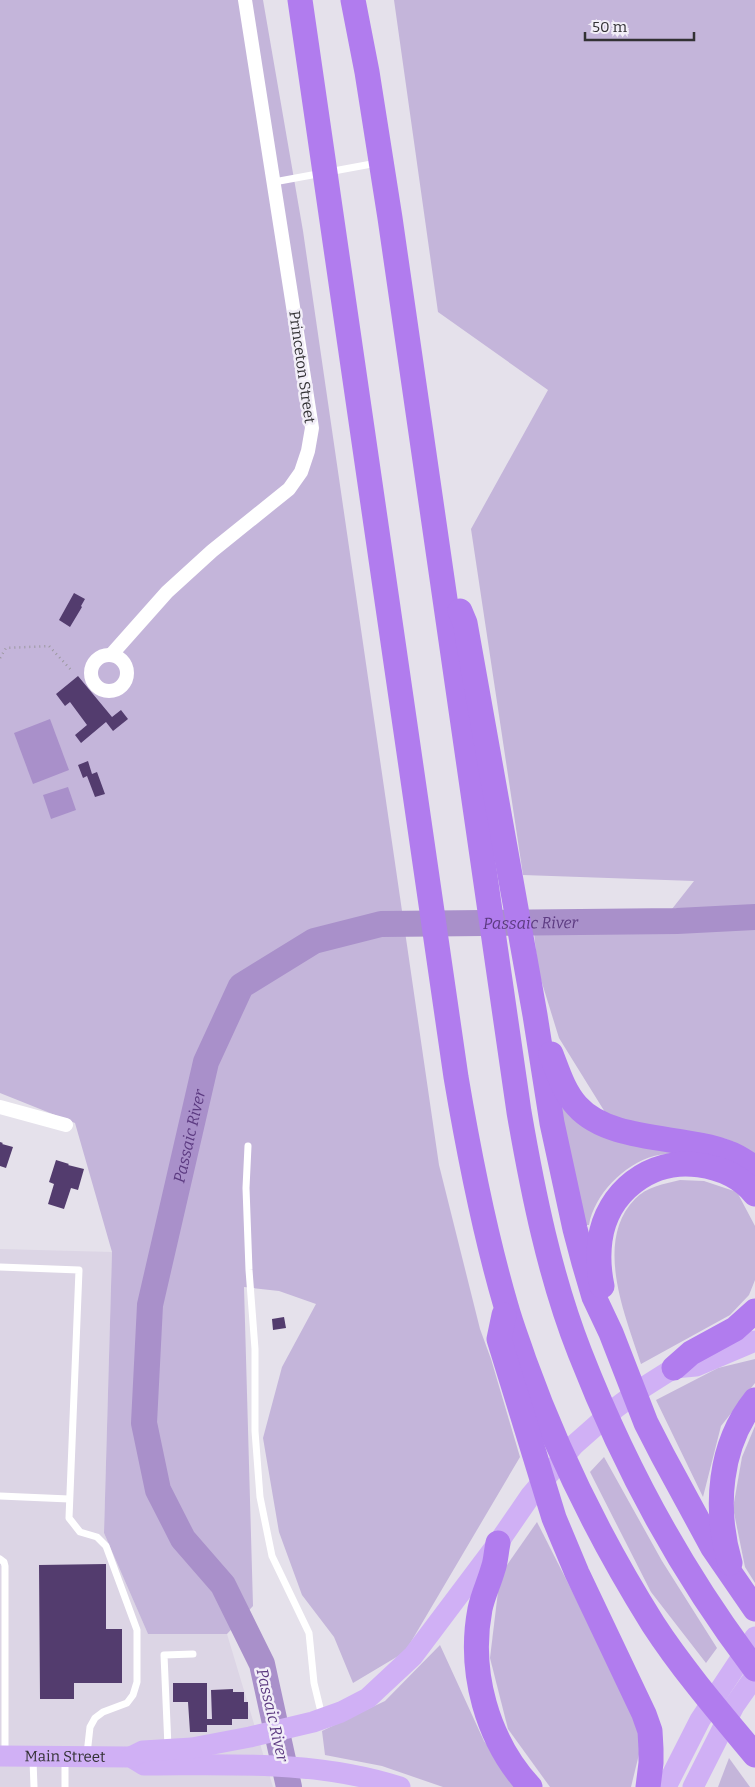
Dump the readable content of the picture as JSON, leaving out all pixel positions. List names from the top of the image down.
{
  "streets": {
    "main road": ["Main Street"],
    "street": ["Princeton Street"]
  },
  "water": ["Passaic River"],
  "scale_bar": "50 m"
}
